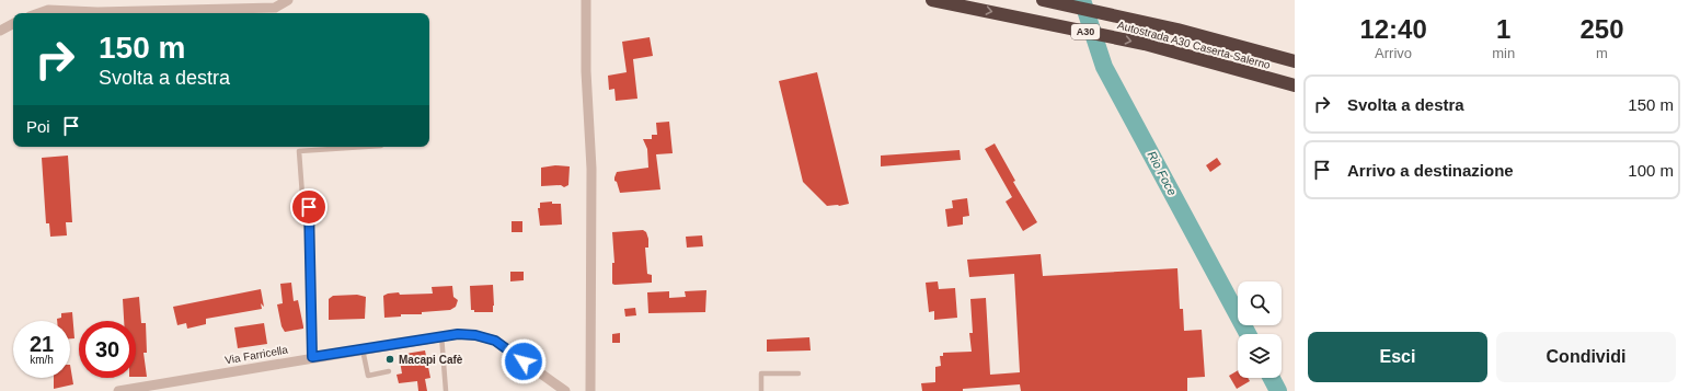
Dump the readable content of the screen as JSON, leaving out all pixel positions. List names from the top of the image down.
{
  "streets": {
    "highway": ["A30", "Autostrada A30 Caserta-Salerno"],
    "street": ["Via Farricella"]
  },
  "water": ["Rio Foce"],
  "places": ["Macapi Cafè"],
  "page": {
    "eta": [
      "12:40",
      "Arrivo",
      "1",
      "min",
      "250",
      "m"
    ],
    "turn": ["150 m", "Svolta a destra"],
    "list": [
      {
        "name": "Svolta a destra",
        "value": "150 m"
      },
      {
        "name": "Arrivo a destinazione",
        "value": "100 m"
      }
    ],
    "then": "Poi",
    "speed": "21 km/h",
    "limit": "30",
    "buttons": ["Esci", "Condividi"]
  }
}
